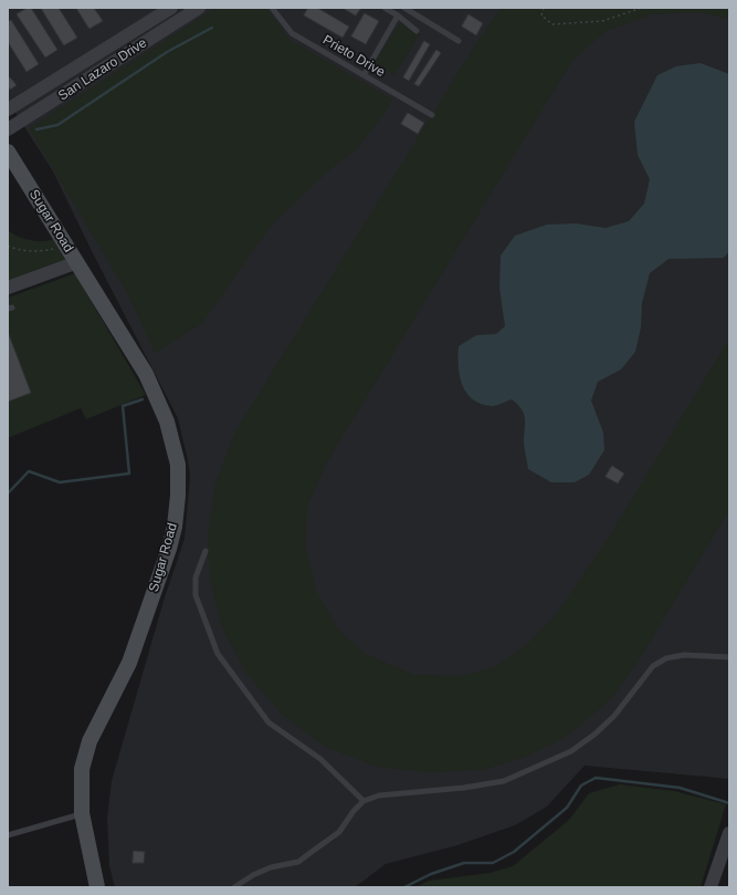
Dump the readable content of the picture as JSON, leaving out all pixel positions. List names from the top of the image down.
{
  "streets": {
    "main road": ["Sugar Road"],
    "street": ["San Lazaro Drive"],
    "lane": ["Prieto Drive"]
  }
}
